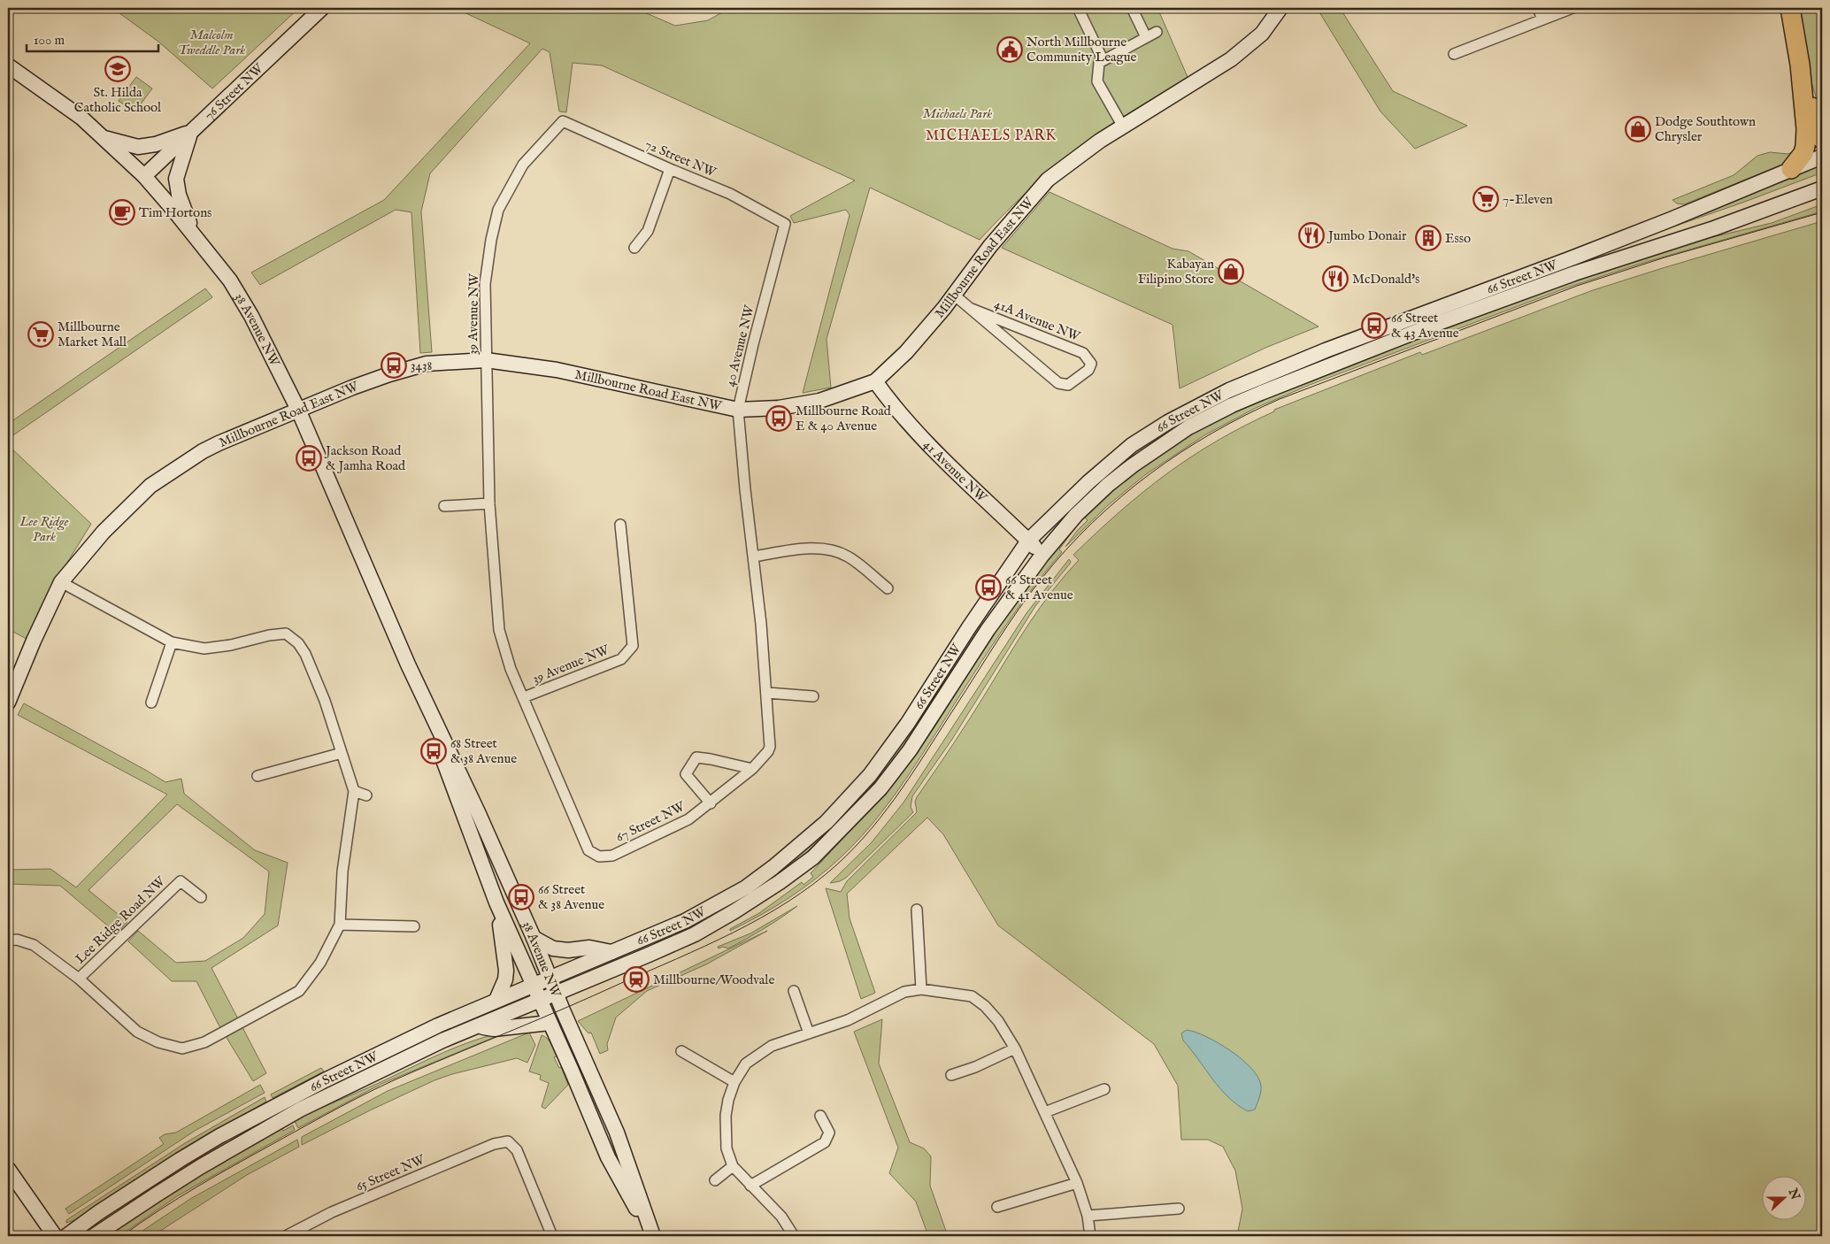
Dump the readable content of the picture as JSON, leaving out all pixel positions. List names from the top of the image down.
{
  "streets": {
    "main road": [
      "76 Street NW",
      "Millbourne Road East NW",
      "66 Street NW",
      "38 Avenue NW",
      "41 Avenue NW"
    ],
    "street": [
      "72 Street NW",
      "39 Avenue NW",
      "41A Avenue NW",
      "40 Avenue NW",
      "67 Street NW",
      "Lee Ridge Road NW",
      "65 Street NW"
    ]
  },
  "crossings": [
    ["76 Street NW", "38 Avenue NW"],
    ["72 Street NW", "39 Avenue NW"],
    ["72 Street NW", "40 Avenue NW"],
    ["Millbourne Road East NW", "39 Avenue NW"],
    ["Millbourne Road East NW", "41A Avenue NW"],
    ["Millbourne Road East NW", "38 Avenue NW"],
    ["Millbourne Road East NW", "40 Avenue NW"],
    ["Millbourne Road East NW", "41 Avenue NW"],
    ["Millbourne Road East NW", "Lee Ridge Road NW"],
    ["66 Street NW", "38 Avenue NW"],
    ["66 Street NW", "41 Avenue NW"],
    ["39 Avenue NW", "67 Street NW"],
    ["40 Avenue NW", "67 Street NW"]
  ],
  "districts": ["MICHAELS PARK"],
  "parks": ["Malcolm Tweddle Park", "Michaels Park", "Lee Ridge Park"],
  "places": {
    "public building": ["North Millbourne Community League"],
    "school or university": ["St. Hilda Catholic School"],
    "shop": ["Dodge Southtown Chrysler", "Kabayan Filipino Store"],
    "supermarket": ["7-Eleven", "Millbourne Market Mall"],
    "cafe": ["Tim Hortons"],
    "restaurant": ["Jumbo Donair", "McDonald's"],
    "building": ["Esso"],
    "bus stop": [
      "66 Street & 43 Avenue",
      "3438",
      "Millbourne Road E & 40 Avenue",
      "Jackson Road & Jamha Road",
      "66 Street & 41 Avenue",
      "68 Street & 38 Avenue",
      "66 Street & 38 Avenue"
    ],
    "station": ["Millbourne/Woodvale"]
  },
  "scale_bar": "100 m",
  "north": "right"
}
